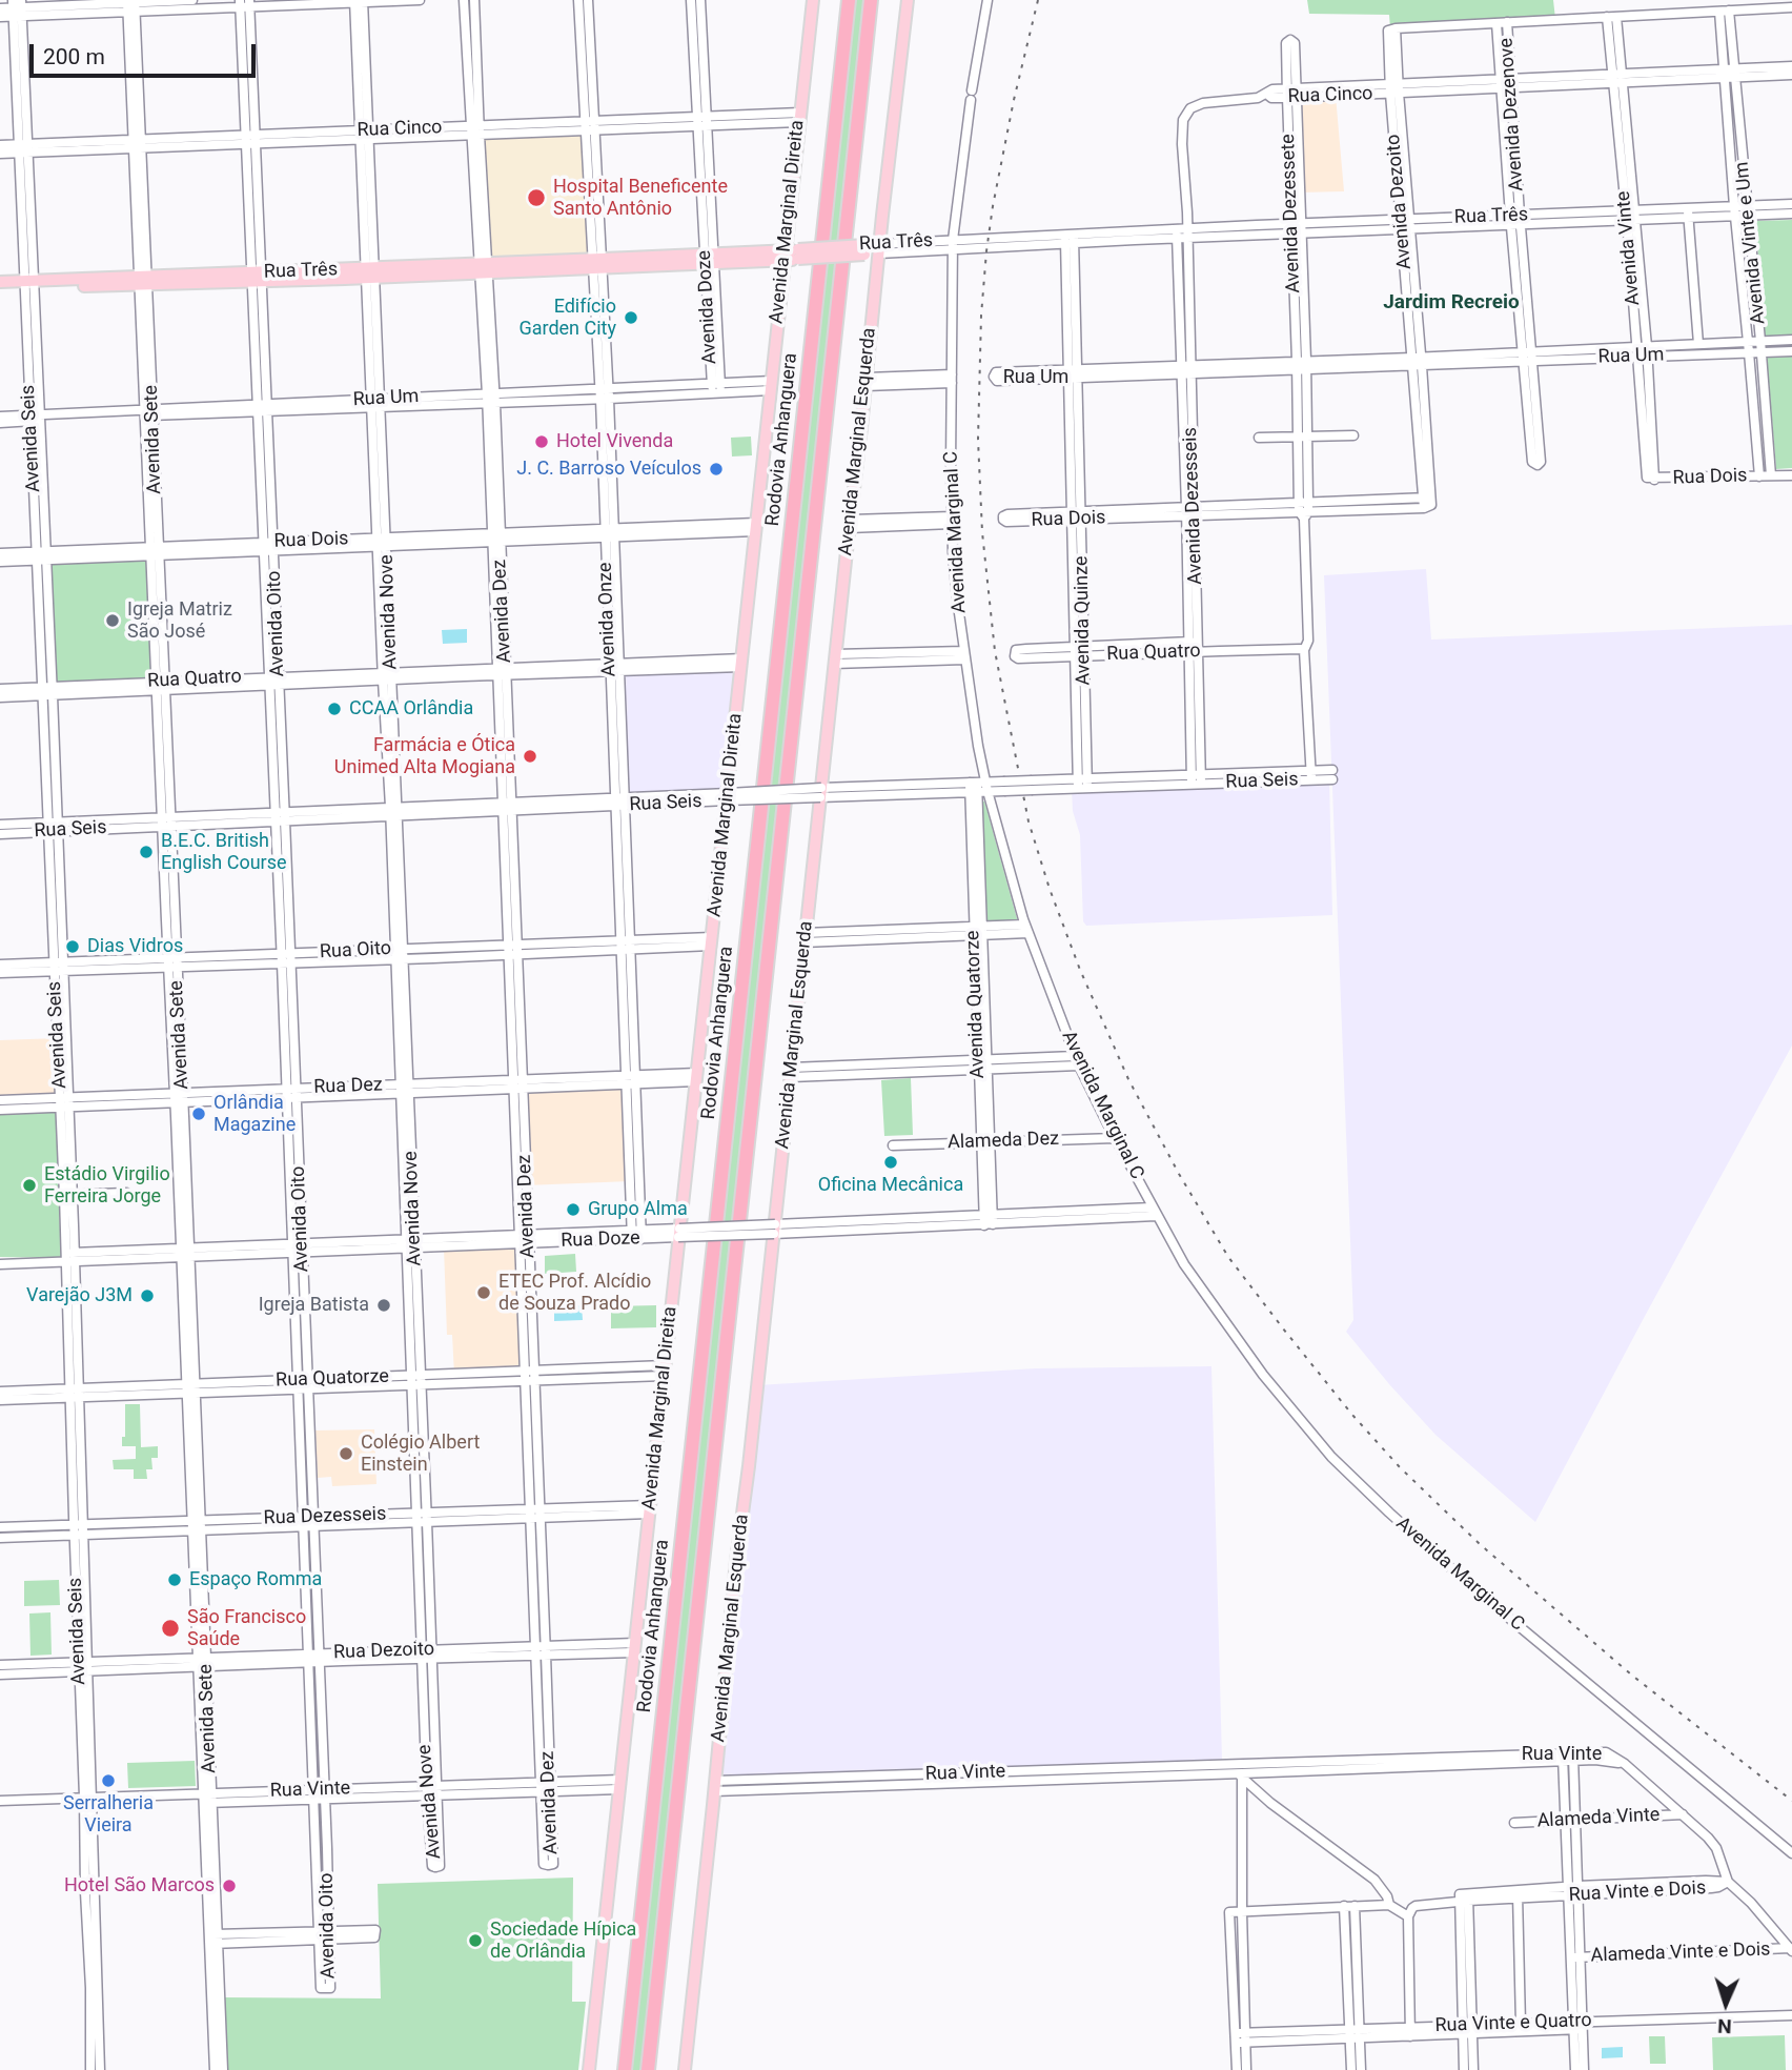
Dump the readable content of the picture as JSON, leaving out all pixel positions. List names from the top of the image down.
{
  "streets": {
    "highway": ["Rodovia Anhanguera"],
    "main road": ["Rua Três", "Avenida Marginal Direita", "Avenida Marginal Esquerda"],
    "street": [
      "Rua Cinco",
      "Avenida Dezenove",
      "Avenida Dezoito",
      "Avenida Dezessete",
      "Avenida Vinte e Um",
      "Avenida Vinte",
      "Avenida Doze",
      "Rua Um",
      "Avenida Seis",
      "Avenida Sete",
      "Rua Dois",
      "Avenida Dezesseis",
      "Avenida Marginal C",
      "Avenida Dez",
      "Avenida Nove",
      "Avenida Onze",
      "Avenida Quinze",
      "Avenida Oito",
      "Rua Quatro",
      "Rua Seis",
      "Rua Oito",
      "Avenida Quatorze",
      "Rua Dez",
      "Alameda Dez",
      "Rua Doze",
      "Rua Quatorze",
      "Rua Dezesseis",
      "Rua Dezoito",
      "Rua Vinte",
      "Alameda Vinte",
      "Rua Vinte e Dois",
      "Alameda Vinte e Dois",
      "Rua Vinte e Quatro"
    ]
  },
  "crossings": [
    ["Rua Cinco", "Avenida Dezenove"],
    ["Rua Cinco", "Avenida Dezoito"],
    ["Rua Cinco", "Avenida Dezessete"],
    ["Rua Cinco", "Rua Três"],
    ["Rua Cinco", "Avenida Marginal Direita"],
    ["Rua Cinco", "Avenida Vinte e Um"],
    ["Rua Cinco", "Avenida Vinte"],
    ["Rua Cinco", "Avenida Doze"],
    ["Rua Cinco", "Avenida Seis"],
    ["Rua Cinco", "Avenida Sete"],
    ["Rua Cinco", "Avenida Dezesseis"],
    ["Rua Cinco", "Avenida Dez"],
    ["Rua Cinco", "Avenida Nove"],
    ["Rua Cinco", "Avenida Onze"],
    ["Rua Cinco", "Avenida Oito"],
    ["Avenida Dezenove", "Avenida Dezoito"],
    ["Avenida Dezenove", "Rua Três"],
    ["Avenida Dezenove", "Rua Um"],
    ["Avenida Dezoito", "Rua Três"],
    ["Avenida Dezoito", "Rua Um"],
    ["Avenida Dezoito", "Rua Dois"],
    ["Avenida Dezessete", "Rua Três"],
    ["Avenida Dezessete", "Rua Um"],
    ["Avenida Dezessete", "Rua Dois"],
    ["Avenida Dezessete", "Rua Quatro"],
    ["Avenida Dezessete", "Rua Seis"],
    ["Rua Três", "Avenida Marginal Direita"],
    ["Rua Três", "Avenida Vinte e Um"],
    ["Rua Três", "Avenida Vinte"],
    ["Rua Três", "Avenida Doze"],
    ["Rua Três", "Avenida Seis"],
    ["Rua Três", "Avenida Sete"],
    ["Rua Três", "Avenida Marginal Esquerda"],
    ["Rua Três", "Avenida Dezesseis"],
    ["Rua Três", "Avenida Marginal C"],
    ["Rua Três", "Avenida Dez"],
    ["Rua Três", "Avenida Nove"],
    ["Rua Três", "Avenida Onze"],
    ["Rua Três", "Avenida Quinze"],
    ["Rua Três", "Avenida Oito"],
    ["Avenida Marginal Direita", "Rua Um"],
    ["Avenida Marginal Direita", "Rua Dois"],
    ["Avenida Marginal Direita", "Rua Quatro"],
    ["Avenida Marginal Direita", "Rua Seis"],
    ["Avenida Marginal Direita", "Rua Oito"],
    ["Avenida Marginal Direita", "Rua Dez"],
    ["Avenida Marginal Direita", "Rua Doze"],
    ["Avenida Marginal Direita", "Rua Quatorze"],
    ["Avenida Marginal Direita", "Rua Dezesseis"],
    ["Avenida Marginal Direita", "Rua Dezoito"],
    ["Avenida Marginal Direita", "Rua Vinte"],
    ["Avenida Vinte e Um", "Rua Um"],
    ["Avenida Vinte e Um", "Rua Dois"],
    ["Avenida Vinte", "Rua Um"],
    ["Avenida Vinte", "Rua Dois"],
    ["Avenida Doze", "Rua Um"],
    ["Rua Um", "Avenida Seis"],
    ["Rua Um", "Avenida Sete"],
    ["Rua Um", "Avenida Dezesseis"],
    ["Rua Um", "Avenida Dez"],
    ["Rua Um", "Avenida Nove"],
    ["Rua Um", "Avenida Onze"],
    ["Rua Um", "Avenida Quinze"],
    ["Rua Um", "Avenida Oito"],
    ["Avenida Seis", "Rua Dois"],
    ["Avenida Seis", "Rua Quatro"],
    ["Avenida Seis", "Rua Seis"],
    ["Avenida Seis", "Rua Oito"],
    ["Avenida Seis", "Rua Dez"],
    ["Avenida Seis", "Rua Doze"],
    ["Avenida Seis", "Rua Quatorze"],
    ["Avenida Seis", "Rua Dezesseis"],
    ["Avenida Seis", "Rua Dezoito"],
    ["Avenida Seis", "Rua Vinte"],
    ["Avenida Sete", "Rua Dois"],
    ["Avenida Sete", "Rua Quatro"],
    ["Avenida Sete", "Rua Seis"],
    ["Avenida Sete", "Rua Oito"],
    ["Avenida Sete", "Rua Dez"],
    ["Avenida Sete", "Rua Doze"],
    ["Avenida Sete", "Rua Quatorze"],
    ["Avenida Sete", "Rua Dezesseis"],
    ["Avenida Sete", "Rua Dezoito"],
    ["Avenida Sete", "Rua Vinte"],
    ["Avenida Marginal Esquerda", "Rua Seis"],
    ["Avenida Marginal Esquerda", "Rua Doze"],
    ["Avenida Marginal Esquerda", "Rua Vinte"],
    ["Rua Dois", "Avenida Dezesseis"],
    ["Rua Dois", "Avenida Dez"],
    ["Rua Dois", "Avenida Nove"],
    ["Rua Dois", "Avenida Onze"],
    ["Rua Dois", "Avenida Quinze"],
    ["Rua Dois", "Avenida Oito"],
    ["Avenida Dezesseis", "Rua Quatro"],
    ["Avenida Dezesseis", "Rua Seis"],
    ["Avenida Marginal C", "Rua Seis"],
    ["Avenida Marginal C", "Avenida Quatorze"],
    ["Avenida Marginal C", "Alameda Dez"],
    ["Avenida Marginal C", "Rua Doze"],
    ["Avenida Dez", "Rua Quatro"],
    ["Avenida Dez", "Rua Seis"],
    ["Avenida Dez", "Rua Oito"],
    ["Avenida Dez", "Rua Dez"],
    ["Avenida Dez", "Rua Doze"],
    ["Avenida Dez", "Rua Quatorze"],
    ["Avenida Dez", "Rua Dezesseis"],
    ["Avenida Dez", "Rua Dezoito"],
    ["Avenida Dez", "Rua Vinte"],
    ["Avenida Nove", "Rua Quatro"],
    ["Avenida Nove", "Rua Seis"],
    ["Avenida Nove", "Rua Oito"],
    ["Avenida Nove", "Rua Dez"],
    ["Avenida Nove", "Rua Doze"],
    ["Avenida Nove", "Rua Quatorze"],
    ["Avenida Nove", "Rua Dezesseis"],
    ["Avenida Nove", "Rua Dezoito"],
    ["Avenida Nove", "Rua Vinte"],
    ["Avenida Onze", "Rua Quatro"],
    ["Avenida Onze", "Rua Seis"],
    ["Avenida Onze", "Rua Oito"],
    ["Avenida Onze", "Rua Dez"],
    ["Avenida Onze", "Rua Doze"],
    ["Avenida Quinze", "Rua Quatro"],
    ["Avenida Quinze", "Rua Seis"],
    ["Avenida Oito", "Rua Quatro"],
    ["Avenida Oito", "Rua Seis"],
    ["Avenida Oito", "Rua Oito"],
    ["Avenida Oito", "Rua Dez"],
    ["Avenida Oito", "Rua Doze"],
    ["Avenida Oito", "Rua Quatorze"],
    ["Avenida Oito", "Rua Dezesseis"],
    ["Avenida Oito", "Rua Dezoito"],
    ["Avenida Oito", "Rua Vinte"],
    ["Rua Seis", "Avenida Quatorze"],
    ["Avenida Quatorze", "Alameda Dez"],
    ["Avenida Quatorze", "Rua Doze"],
    ["Rua Vinte", "Alameda Vinte"]
  ],
  "districts": ["Jardim Recreio"],
  "places": [
    "Hospital Beneficente Santo Antônio",
    "Edifício Garden City",
    "Hotel Vivenda",
    "J. C. Barroso Veículos",
    "Igreja Matriz São José",
    "CCAA Orlândia",
    "Farmácia e Ótica Unimed Alta Mogiana",
    "B.E.C. British English Course",
    "Dias Vidros",
    "Orlândia Magazine",
    "Oficina Mecânica",
    "Estádio Virgilio Ferreira Jorge",
    "Grupo Alma",
    "ETEC Prof. Alcídio de Souza Prado",
    "Varejão J3M",
    "Igreja Batista",
    "Colégio Albert Einstein",
    "Espaço Romma",
    "São Francisco Saúde",
    "Serralheria Vieira",
    "Hotel São Marcos",
    "Sociedade Hípica de Orlândia"
  ],
  "scale_bar": "200 m",
  "north": "bottom"
}
